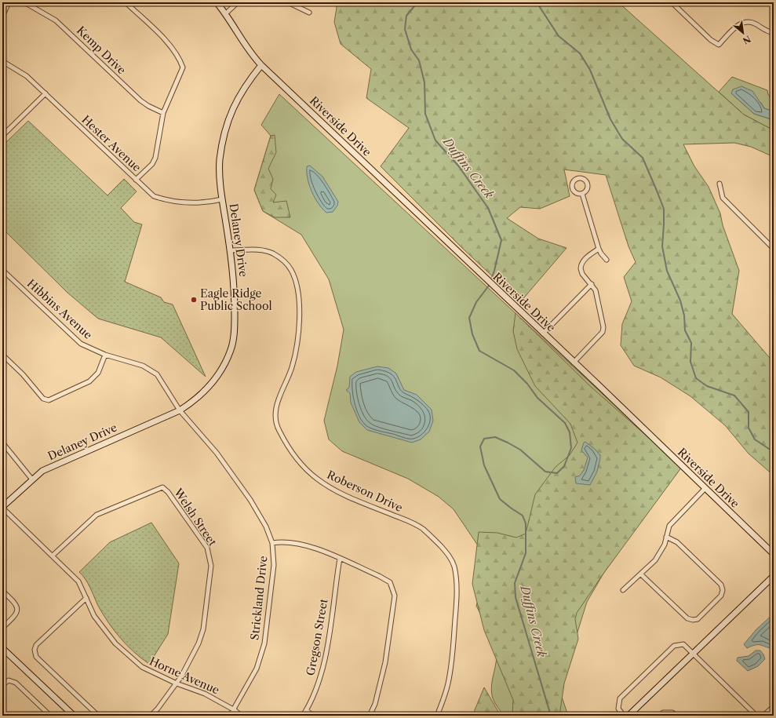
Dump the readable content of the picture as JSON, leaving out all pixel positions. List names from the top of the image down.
{
  "streets": {
    "street": [
      "Kemp Drive",
      "Riverside Drive",
      "Hester Avenue",
      "Delaney Drive",
      "Hibbins Avenue",
      "Roberson Drive",
      "Welsh Street",
      "Strickland Drive",
      "Gregson Street",
      "Horne Avenue"
    ]
  },
  "crossings": [
    ["Riverside Drive", "Delaney Drive"],
    ["Hester Avenue", "Delaney Drive"],
    ["Delaney Drive", "Hibbins Avenue"],
    ["Delaney Drive", "Roberson Drive"],
    ["Delaney Drive", "Strickland Drive"],
    ["Delaney Drive", "Horne Avenue"],
    ["Hibbins Avenue", "Strickland Drive"],
    ["Welsh Street", "Horne Avenue"],
    ["Strickland Drive", "Horne Avenue"]
  ],
  "water": ["Duffins Creek"],
  "places": ["Eagle Ridge Public School"],
  "north": "bottom right"
}
